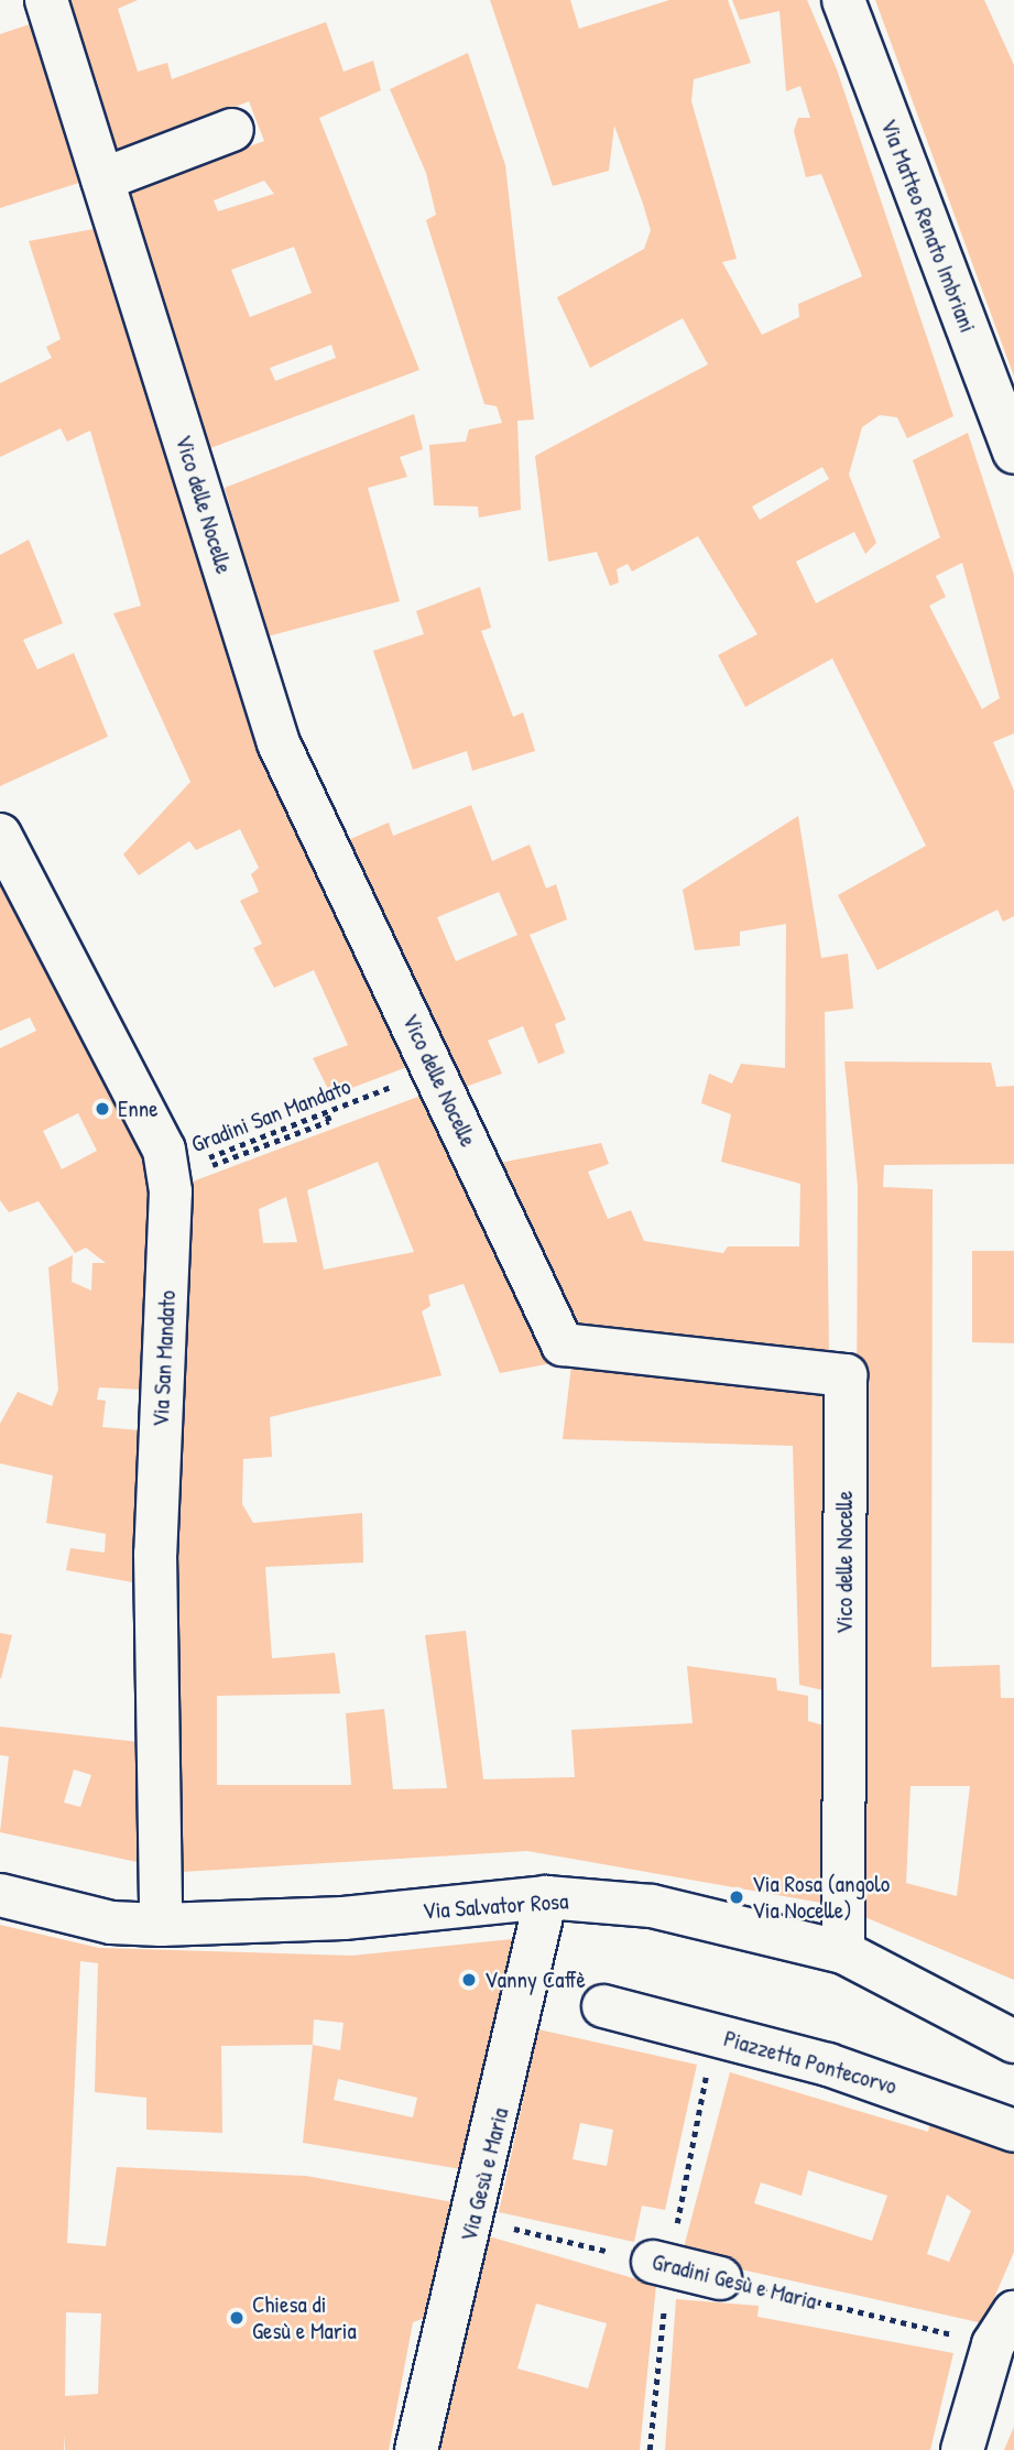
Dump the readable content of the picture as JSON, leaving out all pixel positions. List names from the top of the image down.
{
  "streets": {
    "street": [
      "Via Matteo Renato Imbriani",
      "Vico delle Nocelle",
      "Via San Mandato",
      "Via Salvator Rosa",
      "Piazzetta Pontecorvo",
      "Via Gesù e Maria",
      "Gradini Gesù e Maria"
    ],
    "path": ["Gradini San Mandato"]
  },
  "crossings": [
    ["Vico delle Nocelle", "Via Salvator Rosa"],
    ["Gradini San Mandato", "Via San Mandato"],
    ["Via San Mandato", "Via Salvator Rosa"],
    ["Via Salvator Rosa", "Via Gesù e Maria"],
    ["Via Gesù e Maria", "Gradini Gesù e Maria"]
  ],
  "places": [
    "Enne",
    "Via Rosa (angolo Via Nocelle)",
    "Vanny Caffè",
    "Chiesa di Gesù e Maria"
  ]
}
